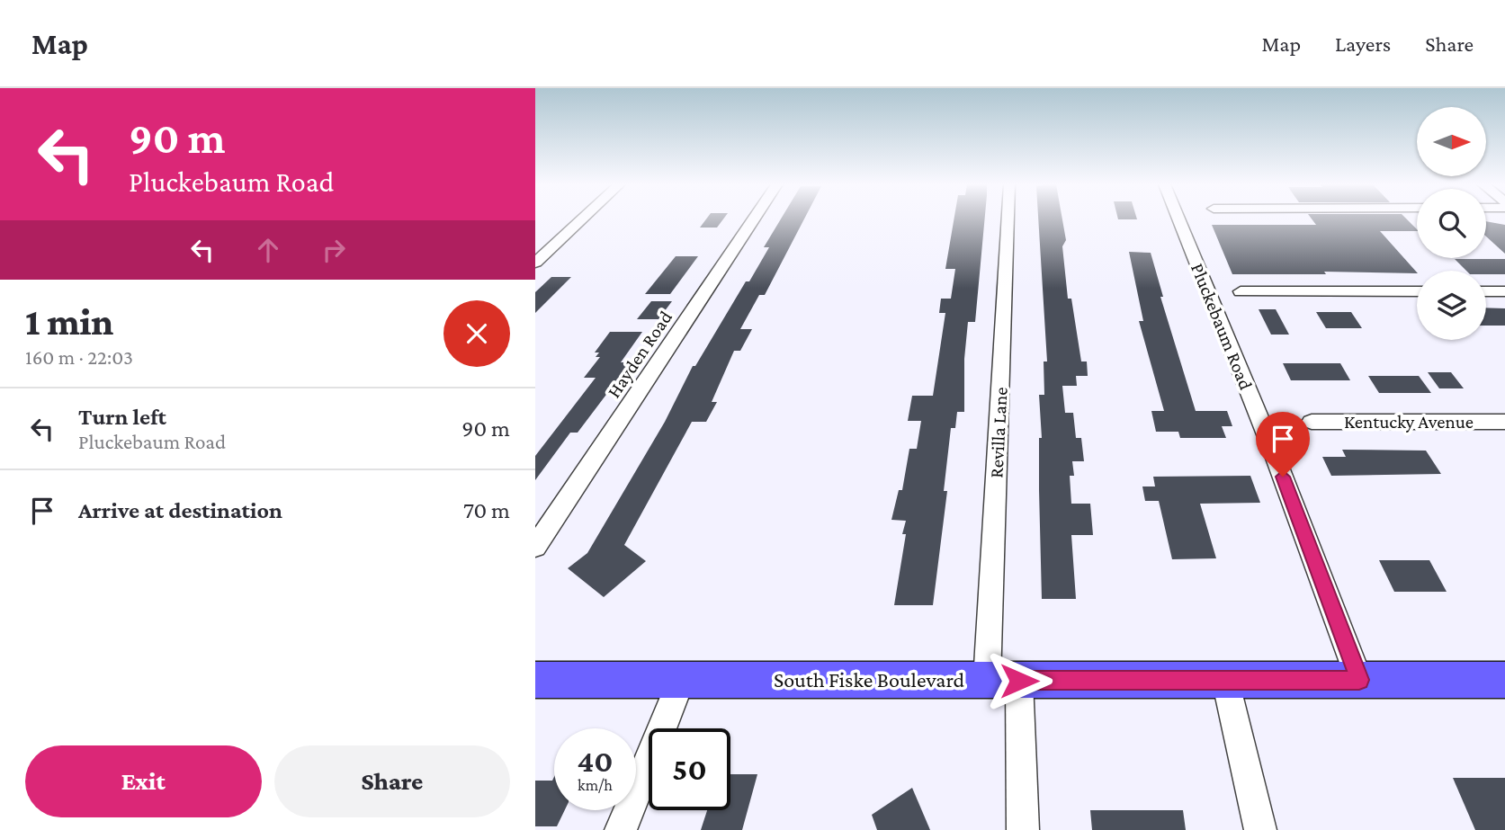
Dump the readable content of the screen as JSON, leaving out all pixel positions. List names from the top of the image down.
{
  "streets": {
    "main road": ["South Fiske Boulevard"],
    "street": [
      "Pluckebaum Road",
      "Hayden Road",
      "Kentucky Avenue",
      "Revilla Lane"
    ]
  },
  "crossings": [
    ["Pluckebaum Road", "South Fiske Boulevard"],
    ["Revilla Lane", "South Fiske Boulevard"]
  ],
  "north": "right",
  "page": {
    "header": "Map",
    "nav": ["Map", "Layers", "Share"],
    "turn": ["90 m", "Pluckebaum Road"],
    "heading": ["1 min", "160 m · 22:03"],
    "list": [
      {
        "name": "Turn left",
        "note": "Pluckebaum Road",
        "value": "90 m"
      },
      {
        "name": "Arrive at destination",
        "value": "70 m"
      }
    ],
    "speed": "40 km/h",
    "limit": "50",
    "buttons": ["Exit", "Share"]
  }
}
